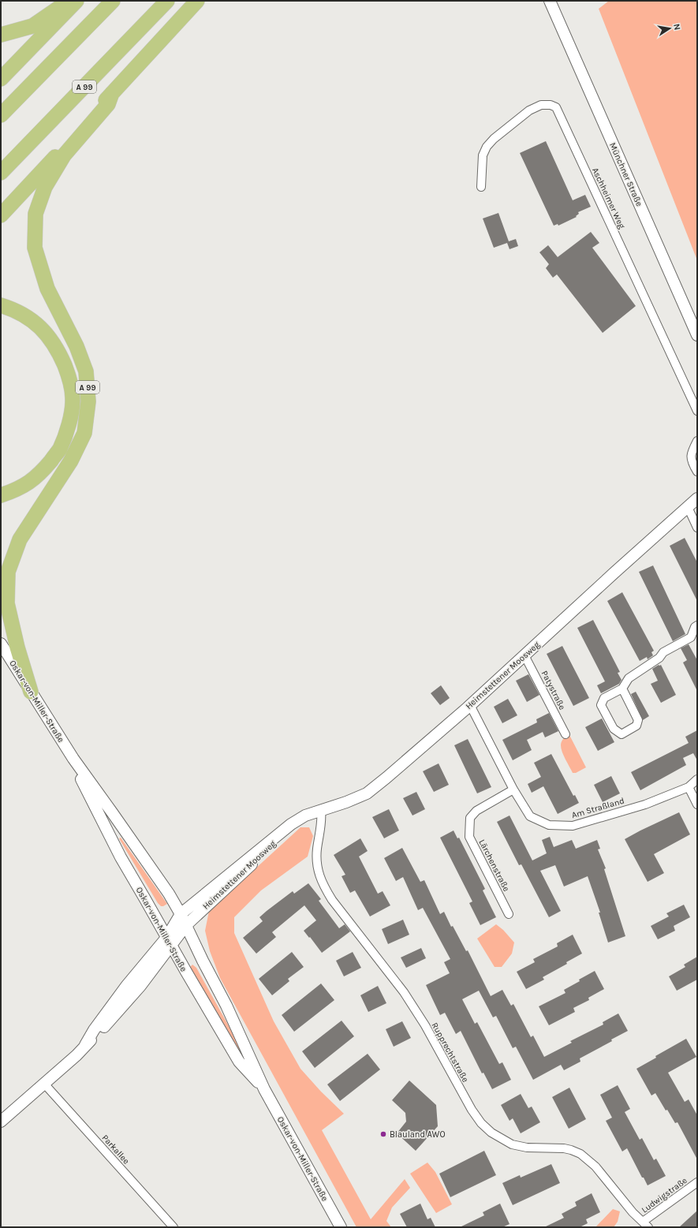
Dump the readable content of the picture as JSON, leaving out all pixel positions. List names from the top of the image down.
{
  "streets": {
    "highway": ["A 99"],
    "street": [
      "Münchner Straße",
      "Aschheimer Weg",
      "Heimstettener Moosweg",
      "Patystraße",
      "Oskar-von-Miller-Straße",
      "Am Straßland",
      "Lärchenstraße",
      "Rupprechtstraße",
      "Parkallee",
      "Ludwigstraße"
    ]
  },
  "crossings": [
    ["A 99", "Oskar-von-Miller-Straße"],
    ["Heimstettener Moosweg", "Patystraße"],
    ["Heimstettener Moosweg", "Oskar-von-Miller-Straße"],
    ["Heimstettener Moosweg", "Am Straßland"],
    ["Heimstettener Moosweg", "Rupprechtstraße"],
    ["Am Straßland", "Lärchenstraße"],
    ["Rupprechtstraße", "Ludwigstraße"]
  ],
  "places": ["Blauland AWO"],
  "north": "right"
}
